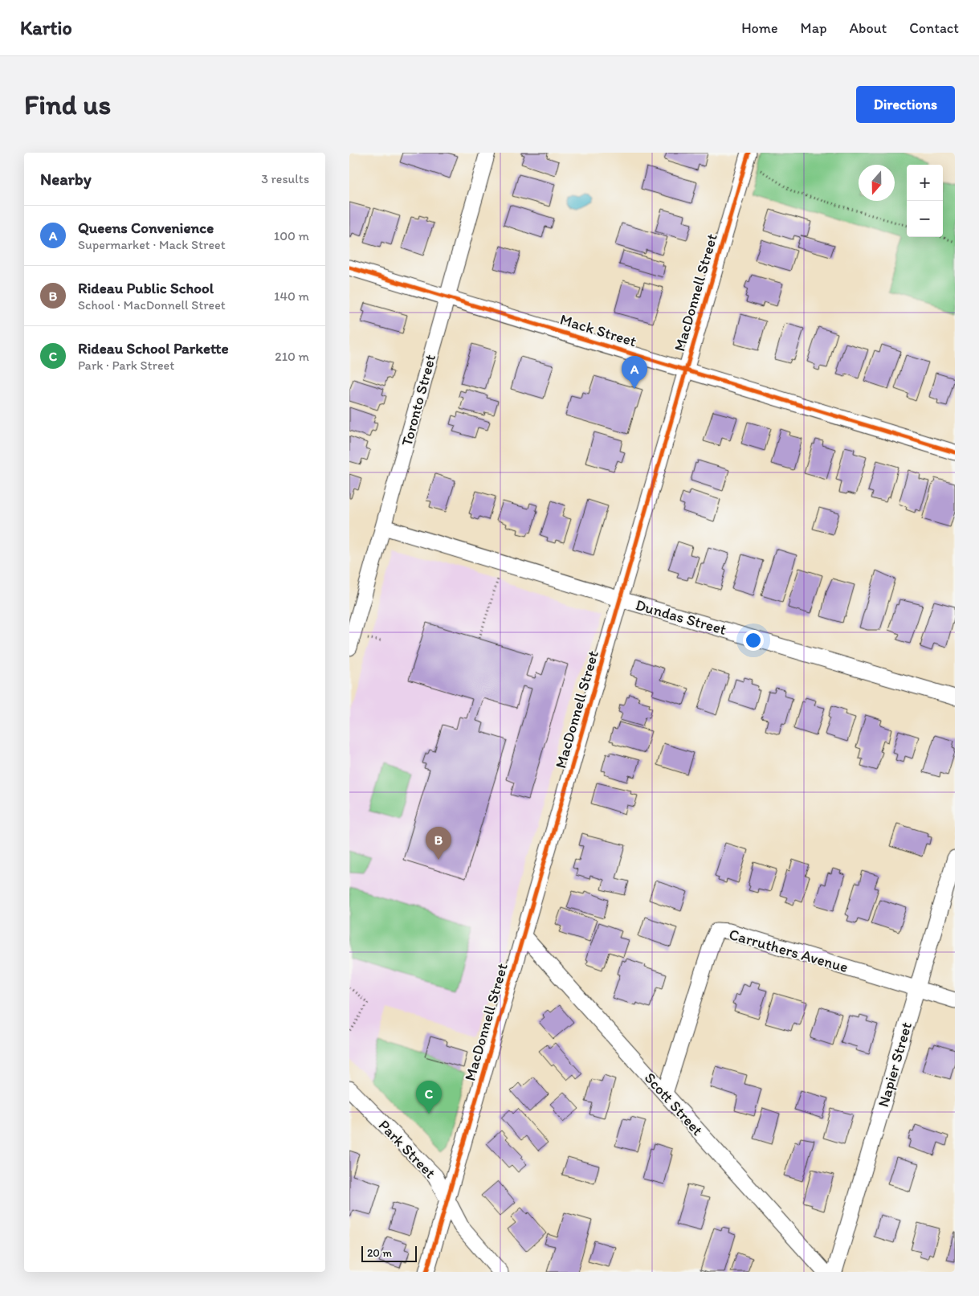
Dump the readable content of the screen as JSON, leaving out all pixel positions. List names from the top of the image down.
{
  "streets": {
    "street": [
      "MacDonnell Street",
      "Mack Street",
      "Toronto Street",
      "Dundas Street",
      "Carruthers Avenue",
      "Napier Street",
      "Scott Street",
      "Park Street"
    ]
  },
  "crossings": [
    ["MacDonnell Street", "Mack Street"],
    ["MacDonnell Street", "Dundas Street"],
    ["MacDonnell Street", "Scott Street"],
    ["MacDonnell Street", "Park Street"],
    ["Mack Street", "Toronto Street"],
    ["Toronto Street", "Dundas Street"],
    ["Carruthers Avenue", "Napier Street"],
    ["Carruthers Avenue", "Scott Street"]
  ],
  "scale_bar": "20 m",
  "north": "bottom",
  "page": {
    "header": "Kartio",
    "nav": [
      "Home",
      "Map",
      "About",
      "Contact"
    ],
    "buttons": "Directions",
    "title": "Find us",
    "heading": ["Nearby", "3 results"],
    "map_buttons": ["+", "−"],
    "list": [
      {
        "mark": "A",
        "name": "Queens Convenience",
        "note": "Supermarket · Mack Street",
        "value": "100 m"
      },
      {
        "mark": "B",
        "name": "Rideau Public School",
        "note": "School · MacDonnell Street",
        "value": "140 m"
      },
      {
        "mark": "C",
        "name": "Rideau School Parkette",
        "note": "Park · Park Street",
        "value": "210 m"
      }
    ],
    "pins": ["A", "B", "C"],
    "scale": "20 m"
  }
}
